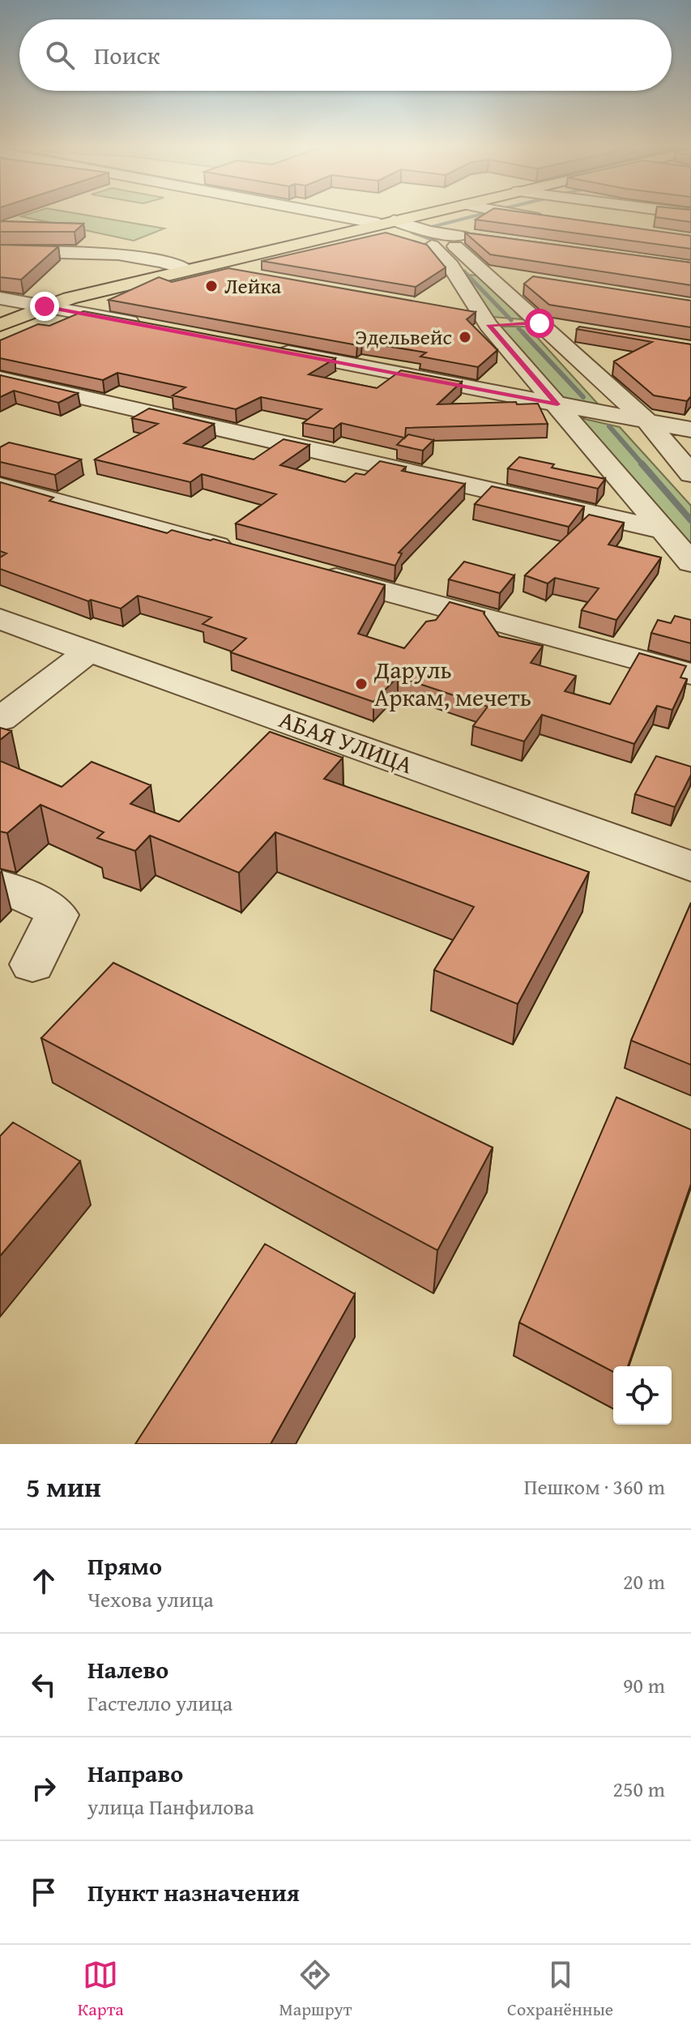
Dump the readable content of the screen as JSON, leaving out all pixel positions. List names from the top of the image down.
{
  "streets": {
    "street": ["АБАЯ УЛИЦА"]
  },
  "places": ["Лейка", "Эдельвейс", "Даруль Аркам, мечеть"],
  "page": {
    "search": "Поиск",
    "heading": ["5 мин", "Пешком · 360 m"],
    "list": [
      ["Прямо", "Чехова улица", "20 m"],
      ["Налево", "Гастелло улица", "90 m"],
      ["Направо", "улица Панфилова", "250 m"],
      "Пункт назначения"
    ],
    "nav": ["Карта", "Маршрут", "Сохранённые"]
  }
}
